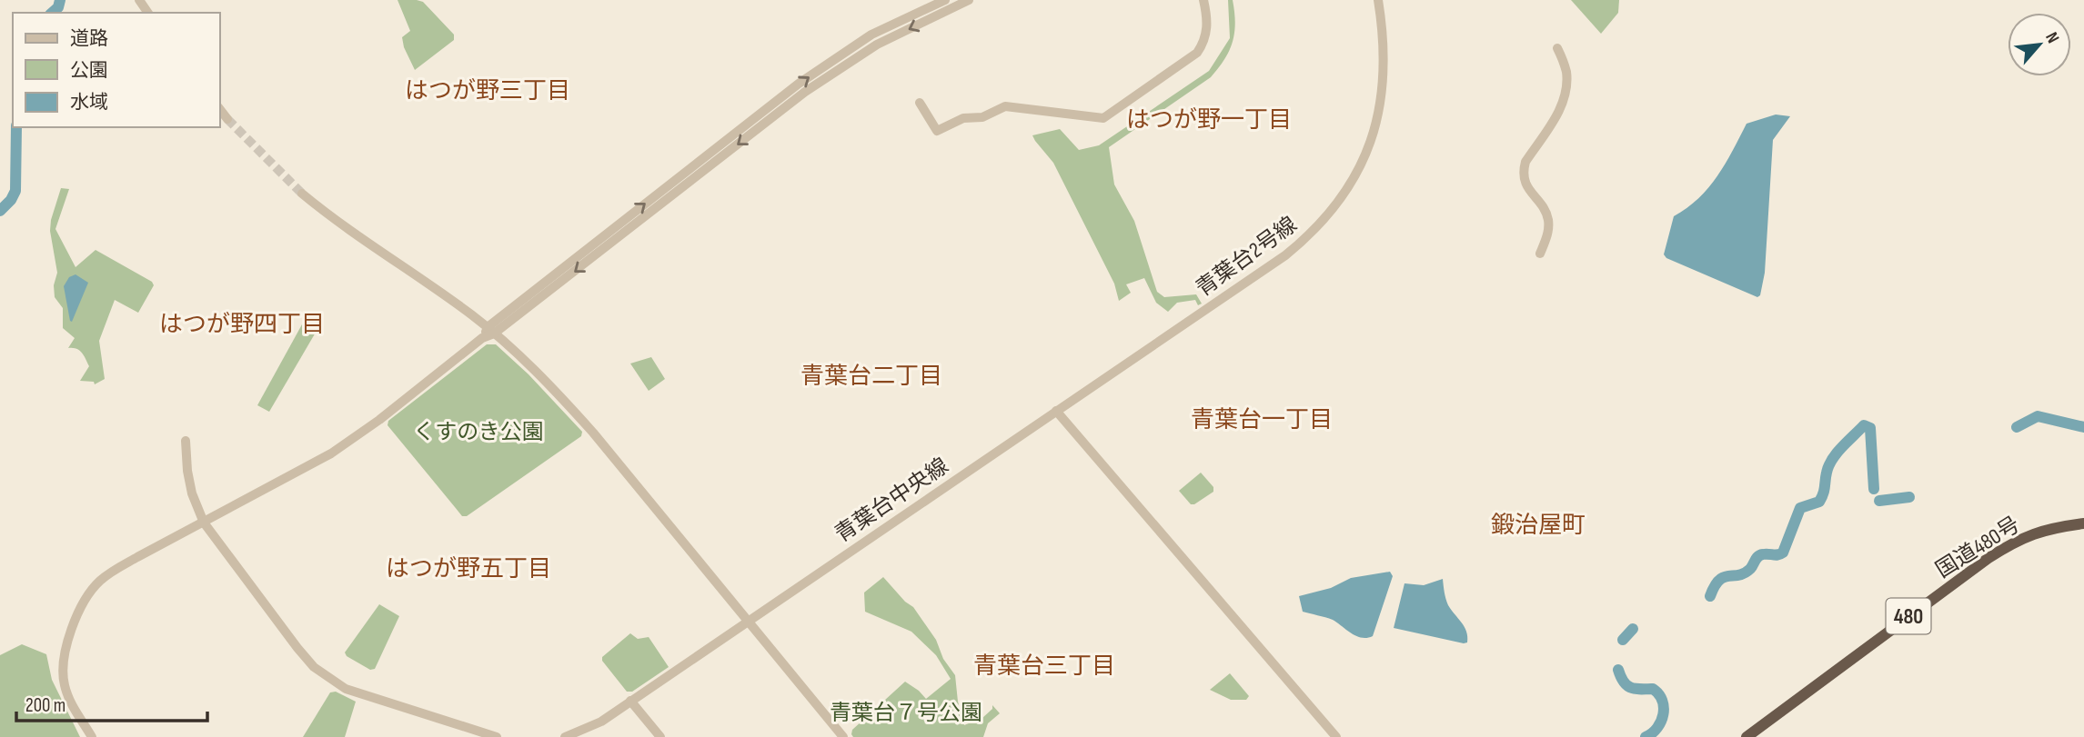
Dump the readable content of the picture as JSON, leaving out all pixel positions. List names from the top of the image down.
{
  "streets": {
    "highway": ["国道480号", "480"],
    "street": ["青葉台2号線", "青葉台中央線"]
  },
  "crossings": [
    ["青葉台2号線", "青葉台中央線"]
  ],
  "districts": [
    "はつが野三丁目",
    "はつが野一丁目",
    "はつが野四丁目",
    "青葉台二丁目",
    "青葉台一丁目",
    "鍛治屋町",
    "はつが野五丁目",
    "青葉台三丁目"
  ],
  "parks": ["くすのき公園", "青葉台７号公園"],
  "legend": ["道路", "公園", "水域"],
  "scale_bar": "200 m",
  "north": "top right"
}
